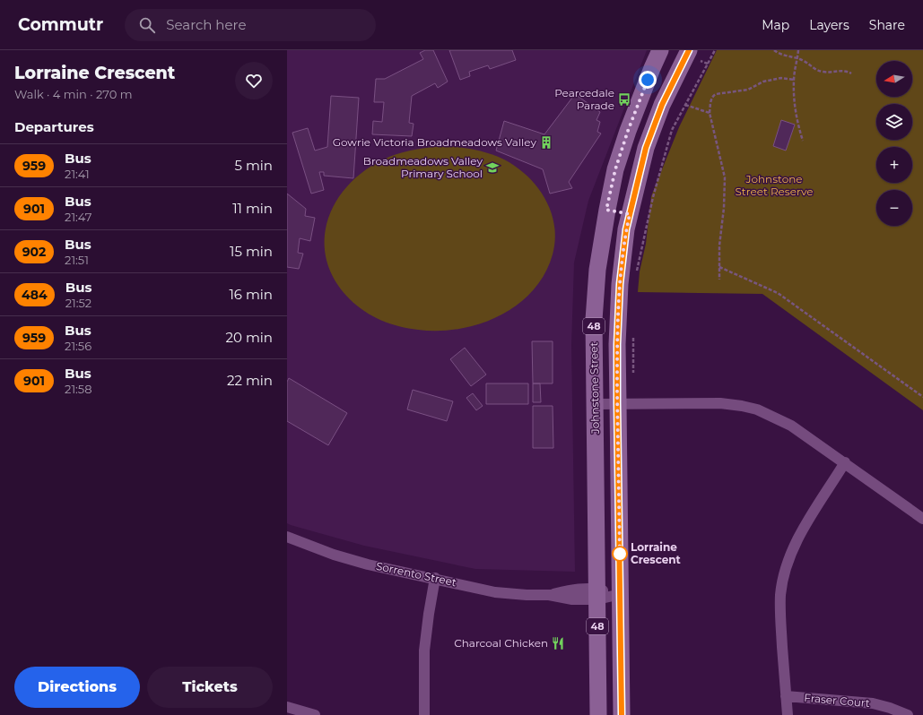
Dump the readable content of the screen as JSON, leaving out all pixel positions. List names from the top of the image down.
{
  "streets": {
    "main road": ["48", "Johnstone Street"],
    "street": ["Sorrento Street", "Fraser Court"]
  },
  "crossings": [
    ["Johnstone Street", "Sorrento Street"]
  ],
  "parks": ["Johnstone Street Reserve"],
  "places": {
    "bus stop": ["Pearcedale Parade"],
    "building": ["Gowrie Victoria Broadmeadows Valley"],
    "school or university": ["Broadmeadows Valley Primary School"],
    "other": ["Lorraine Crescent"],
    "restaurant": ["Charcoal Chicken"]
  },
  "lines": ["bus line 959"],
  "north": "left",
  "page": {
    "header": "Commutr",
    "search": "Search here",
    "nav": ["Map", "Layers", "Share"],
    "heading": [
      ["Lorraine Crescent", "Walk · 4 min · 270 m"],
      "Departures"
    ],
    "map_buttons": ["+", "−"],
    "list": [
      {
        "mark": "959",
        "name": "Bus",
        "note": "21:41",
        "value": "5 min"
      },
      {
        "mark": "901",
        "name": "Bus",
        "note": "21:47",
        "value": "11 min"
      },
      {
        "mark": "902",
        "name": "Bus",
        "note": "21:51",
        "value": "15 min"
      },
      {
        "mark": "484",
        "name": "Bus",
        "note": "21:52",
        "value": "16 min"
      },
      {
        "mark": "959",
        "name": "Bus",
        "note": "21:56",
        "value": "20 min"
      },
      {
        "mark": "901",
        "name": "Bus",
        "note": "21:58",
        "value": "22 min"
      }
    ],
    "buttons": ["Directions", "Tickets"]
  }
}
